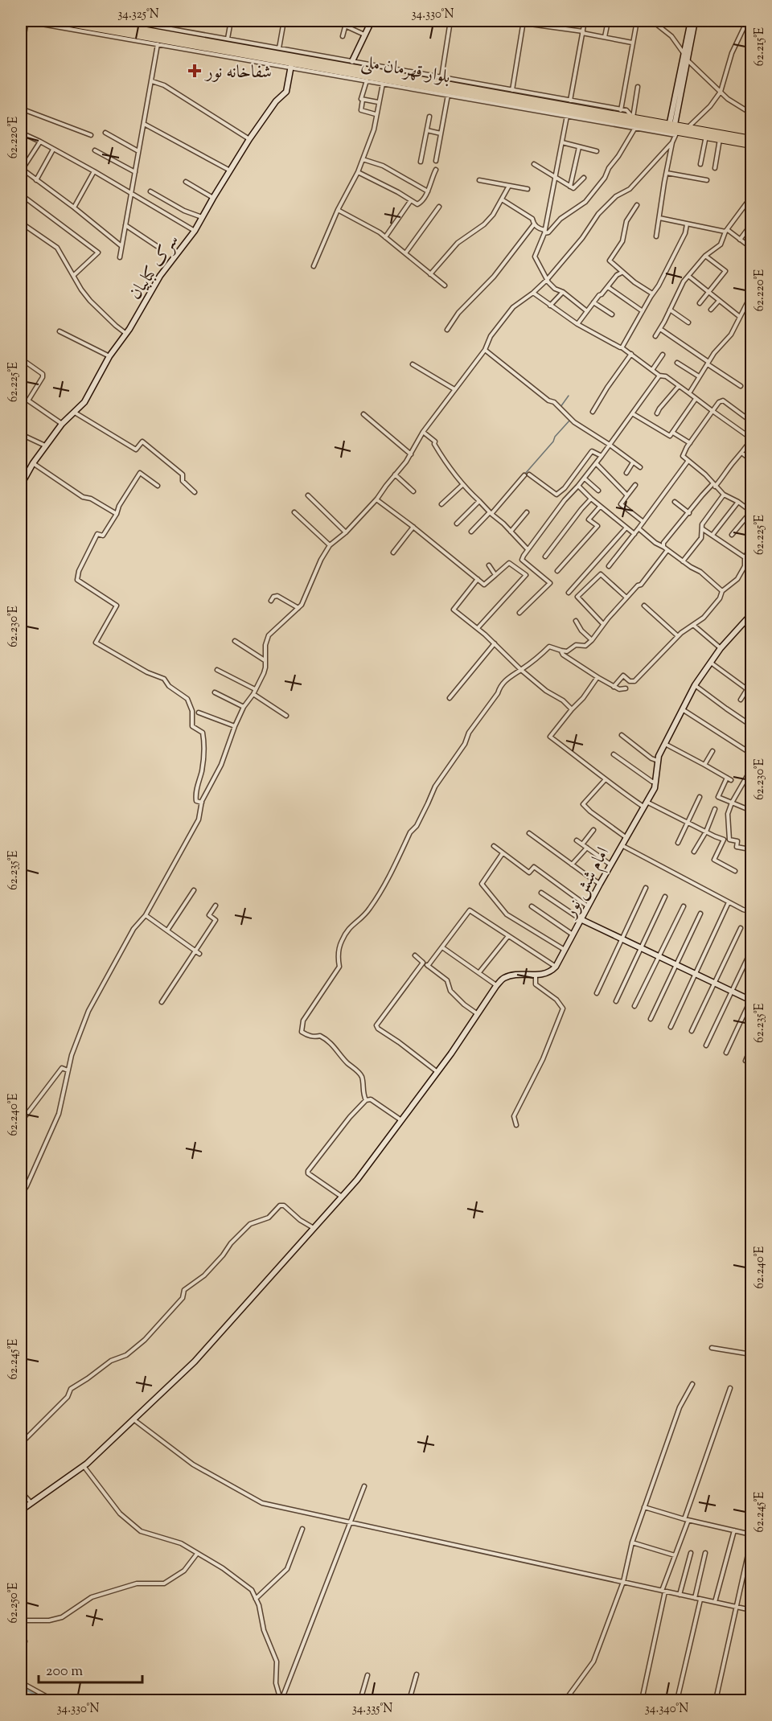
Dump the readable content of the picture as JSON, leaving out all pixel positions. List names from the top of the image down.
{
  "streets": {
    "highway": ["بلوار قهرمان ملی"],
    "street": ["سرک کبابیان", "امام شش نور"]
  },
  "crossings": [
    ["بلوار قهرمان ملی", "سرک کبابیان"]
  ],
  "places": {
    "health": ["شفاخانه نور"]
  },
  "scale_bar": "200 m",
  "coordinates": [
    "34.325°N",
    "34.330°N",
    "62.215°E",
    "62.220°E",
    "62.225°E",
    "62.230°E",
    "62.235°E",
    "62.240°E",
    "62.245°E",
    "62.250°E",
    "34.335°N",
    "34.340°N"
  ]
}
